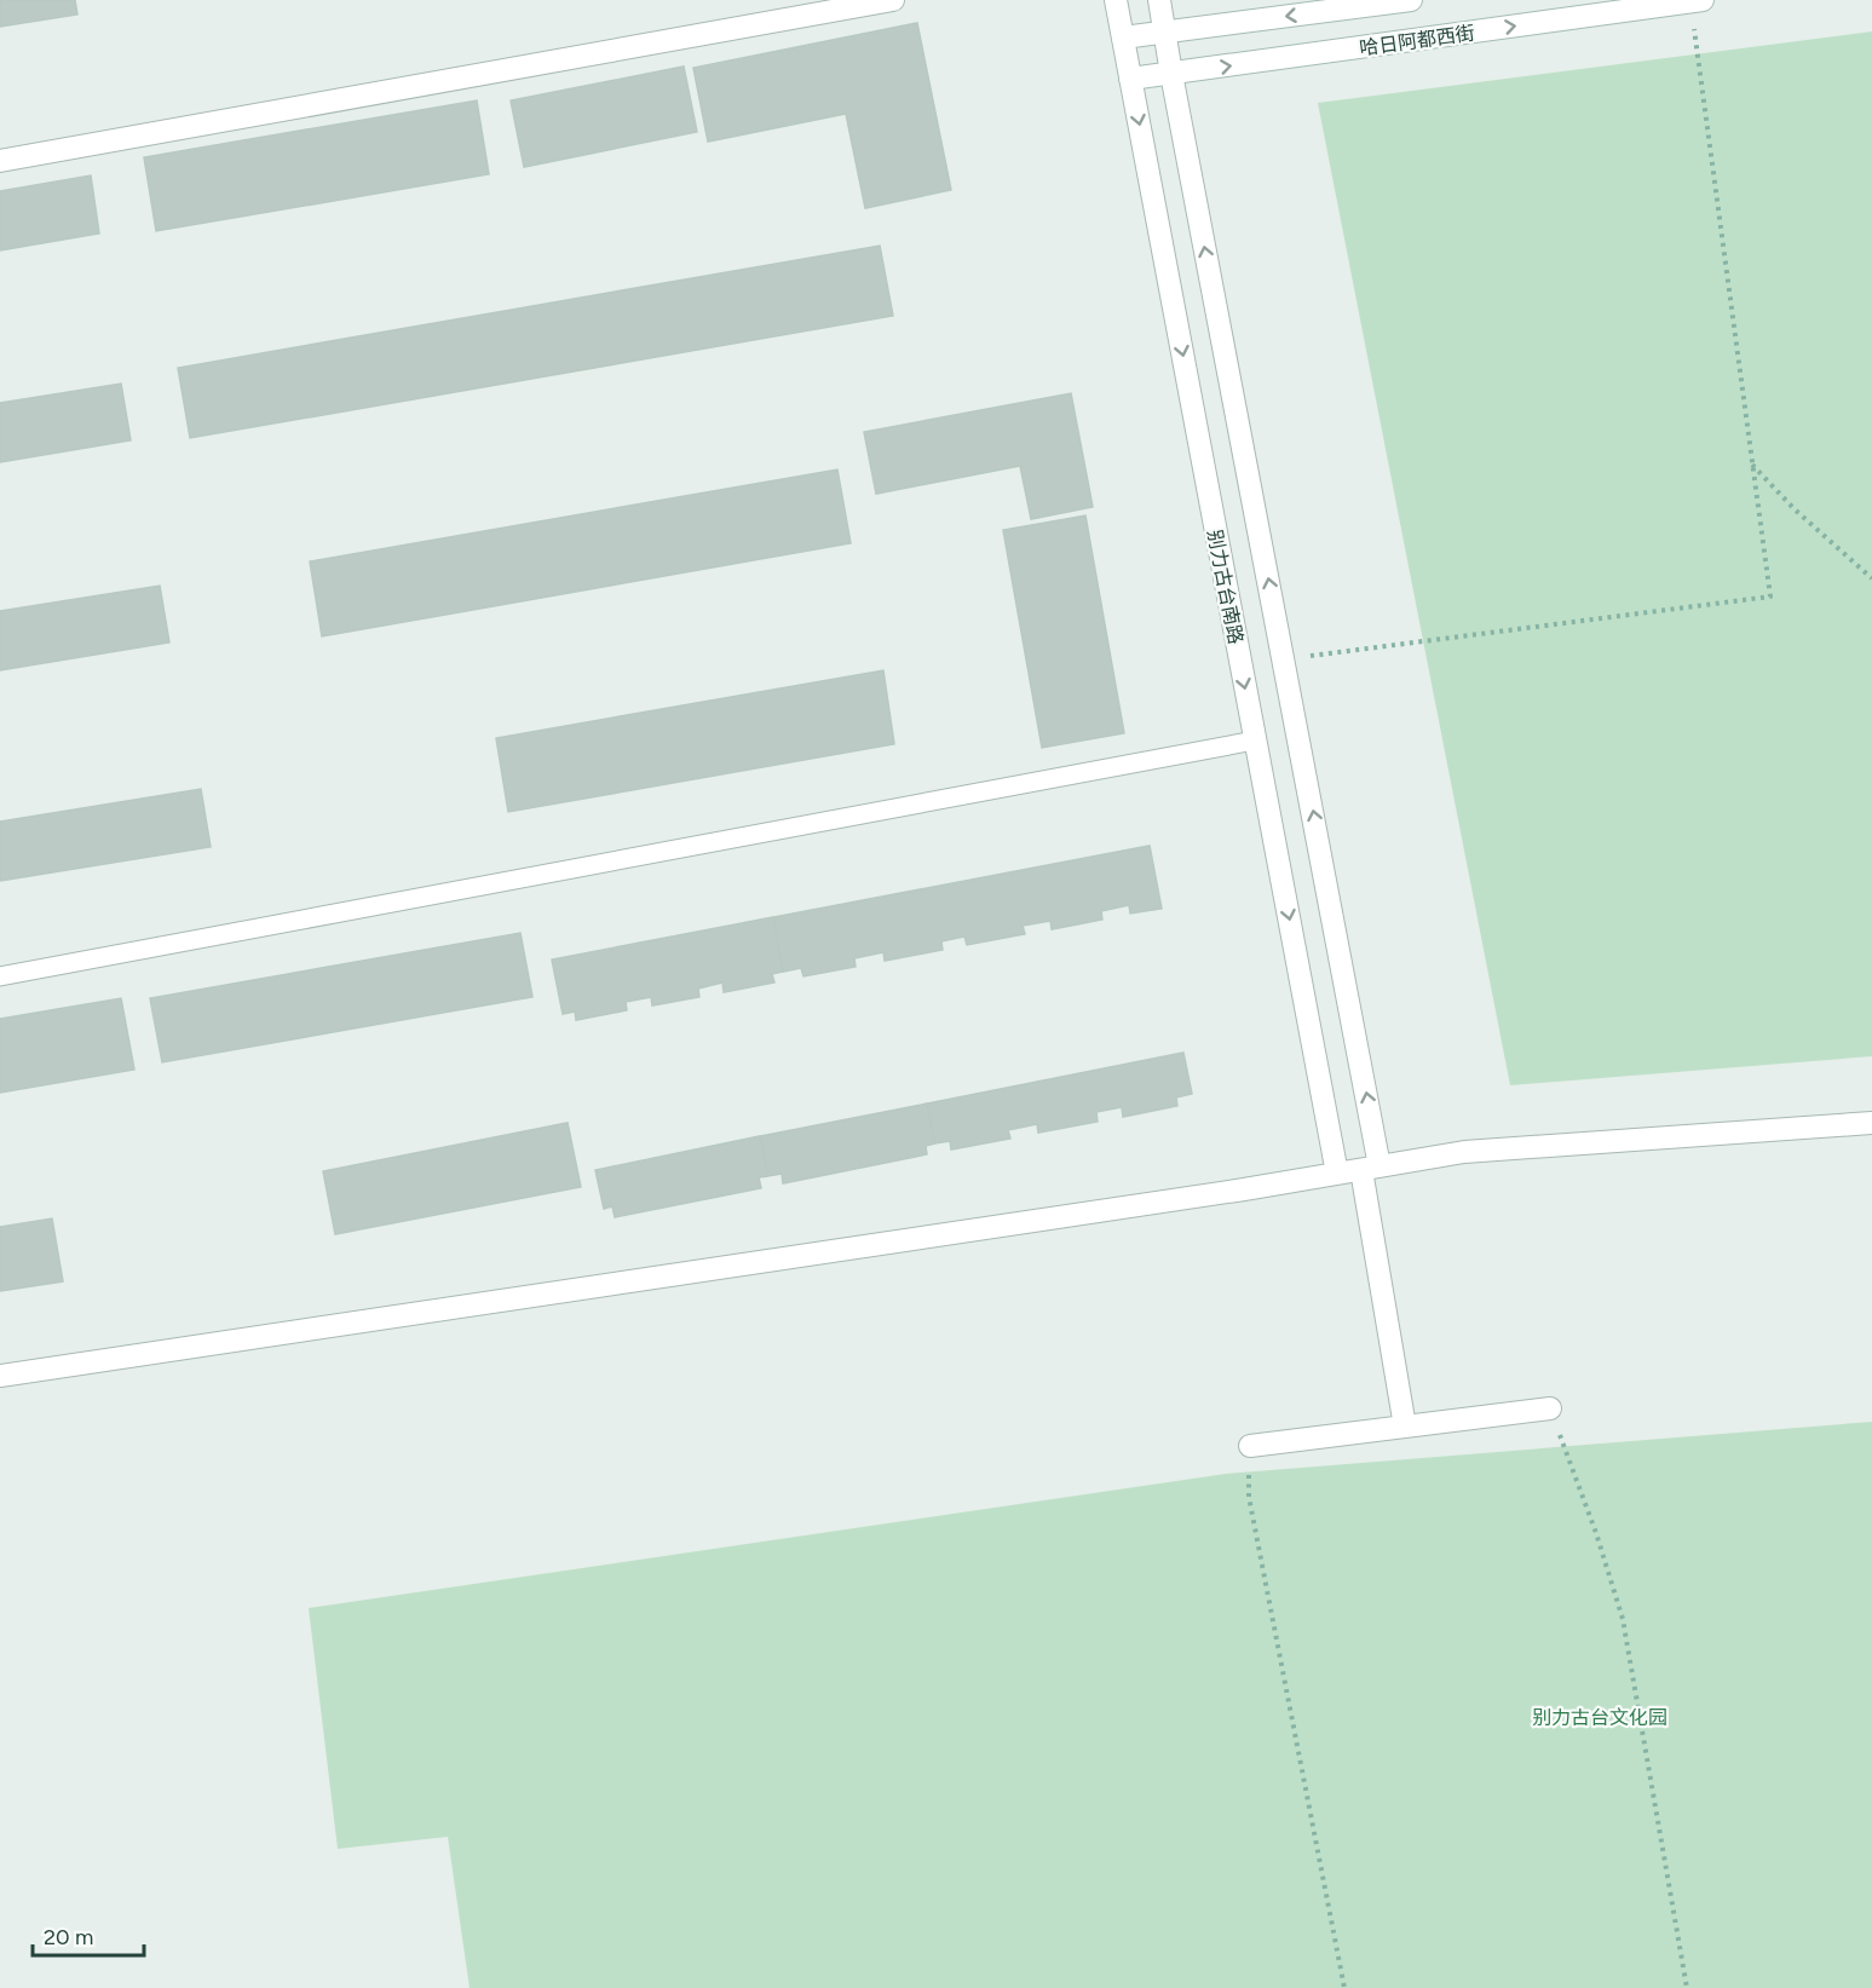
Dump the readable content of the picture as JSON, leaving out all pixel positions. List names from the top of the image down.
{
  "streets": {
    "street": ["哈日阿都西街", "别力古台南路"]
  },
  "crossings": [
    ["哈日阿都西街", "别力古台南路"]
  ],
  "parks": ["别力古台文化园"],
  "scale_bar": "20 m"
}
